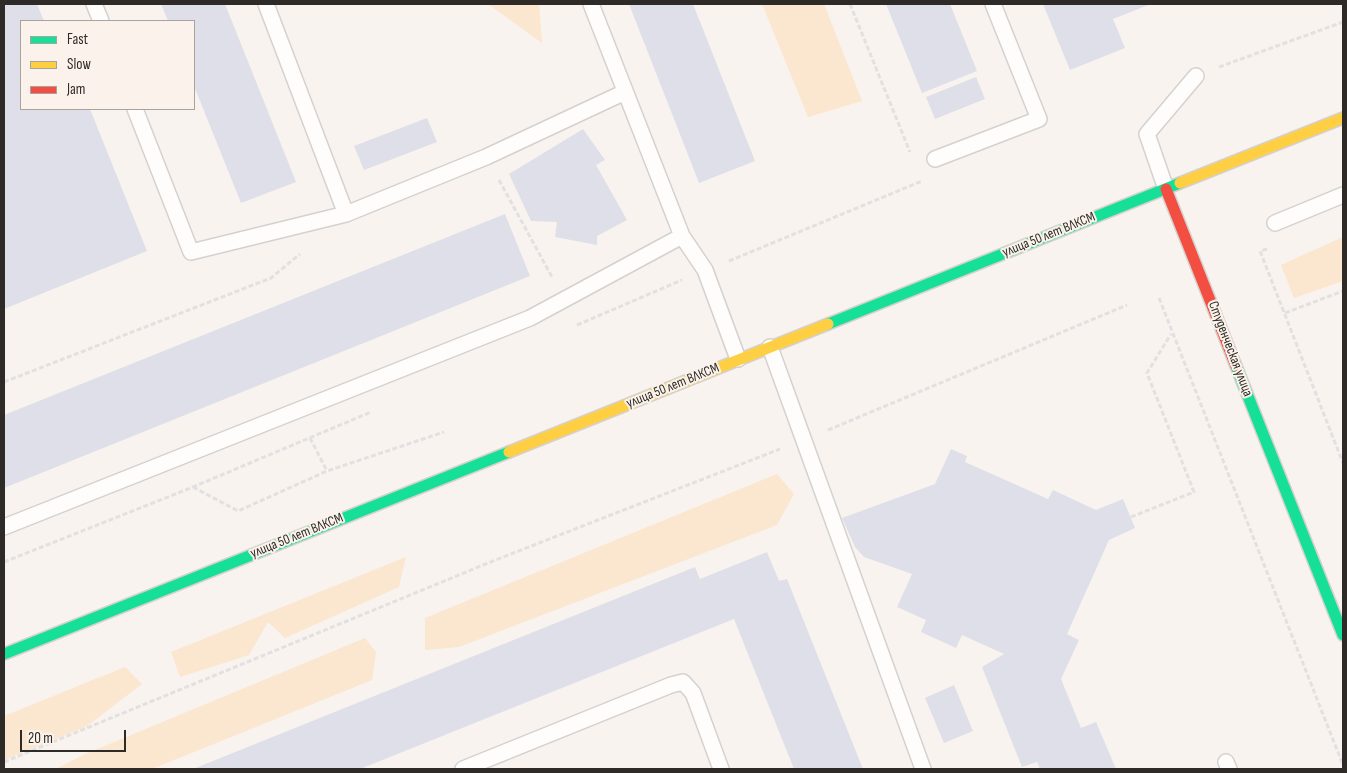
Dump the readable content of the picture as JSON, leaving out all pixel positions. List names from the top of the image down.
{
  "streets": {
    "main road": ["улица 50 лет ВЛКСМ", "Студенческая улица"]
  },
  "crossings": [
    ["улица 50 лет ВЛКСМ", "Студенческая улица"]
  ],
  "legend": ["Fast", "Slow", "Jam"],
  "scale_bar": "20 m"
}
